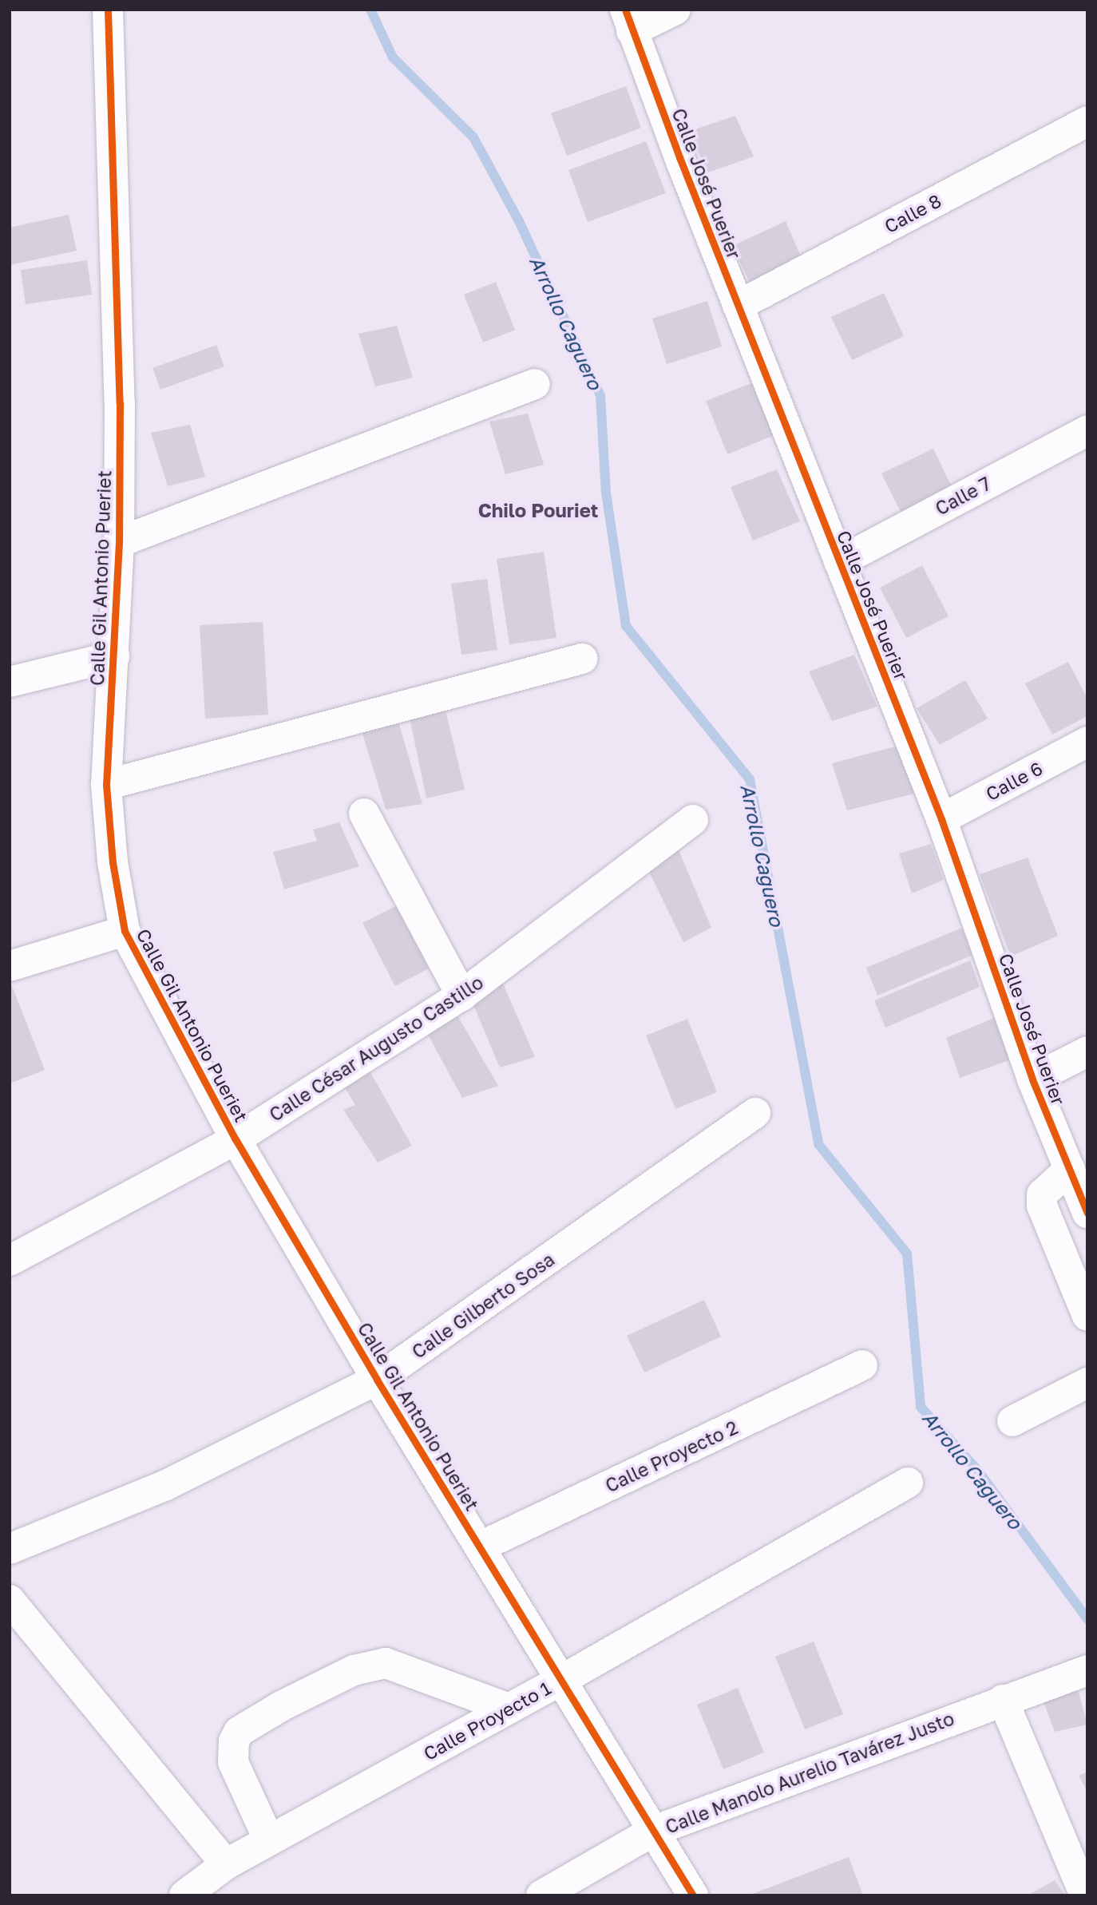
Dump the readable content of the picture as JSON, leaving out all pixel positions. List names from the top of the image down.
{
  "streets": {
    "street": [
      "Calle José Puerier",
      "Calle 8",
      "Calle 7",
      "Calle Gil Antonio Pueriet",
      "Calle 6",
      "Calle César Augusto Castillo",
      "Calle Gilberto Sosa",
      "Calle Proyecto 2",
      "Calle Proyecto 1",
      "Calle Manolo Aurelio Tavárez Justo"
    ]
  },
  "crossings": [
    ["Calle José Puerier", "Calle 8"],
    ["Calle José Puerier", "Calle 7"],
    ["Calle José Puerier", "Calle 6"],
    ["Calle Gil Antonio Pueriet", "Calle César Augusto Castillo"],
    ["Calle Gil Antonio Pueriet", "Calle Gilberto Sosa"],
    ["Calle Gil Antonio Pueriet", "Calle Proyecto 2"],
    ["Calle Gil Antonio Pueriet", "Calle Proyecto 1"],
    ["Calle Gil Antonio Pueriet", "Calle Manolo Aurelio Tavárez Justo"]
  ],
  "districts": ["Chilo Pouriet"],
  "water": ["Arrollo Caguero"]
}
